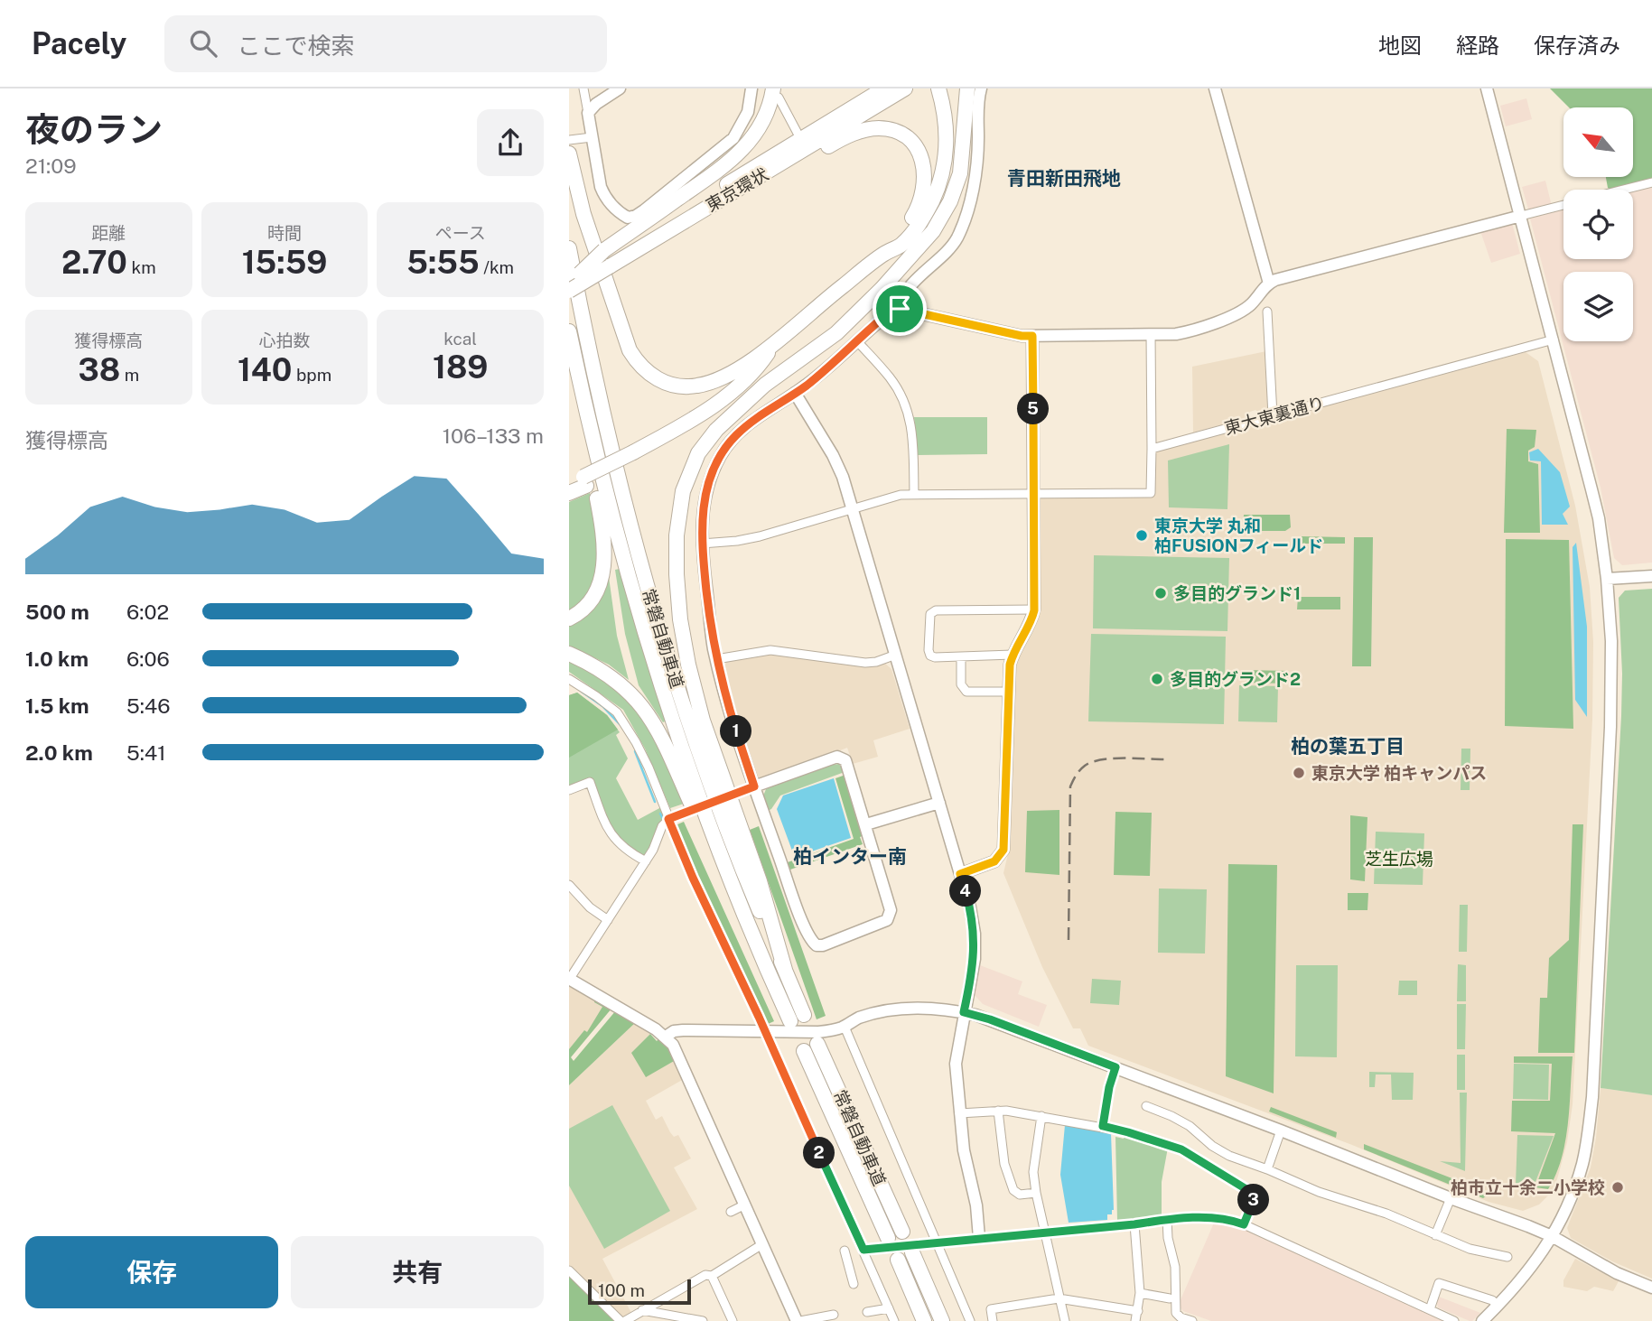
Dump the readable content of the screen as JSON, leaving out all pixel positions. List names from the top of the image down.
{
  "streets": {
    "highway": ["東京環状", "常磐自動車道"],
    "street": ["東大東裏通り"]
  },
  "districts": ["青田新田飛地", "柏の葉五丁目", "柏インター南"],
  "parks": ["芝生広場"],
  "places": [
    "東京大学 丸和 柏FUSIONフィールド",
    "多目的グランド1",
    "多目的グランド2",
    "東京大学 柏キャンパス",
    "柏市立十余二小学校"
  ],
  "scale_bar": "100 m",
  "north": "top left",
  "page": {
    "header": "Pacely",
    "search": "ここで検索",
    "nav": ["地図", "経路", "保存済み"],
    "heading": ["夜のラン", "21:09"],
    "stats": [
      ["距離", "2.70 km"],
      ["時間", "15:59"],
      ["ペース", "5:55 /km"],
      ["獲得標高", "38 m"],
      ["心拍数", "140 bpm"],
      ["kcal", "189"]
    ],
    "pins": [
      "5",
      "1",
      "4",
      "2",
      "3"
    ],
    "chart": ["獲得標高", "106–133 m"],
    "list": [
      {
        "name": "500 m",
        "note": "6:02"
      },
      {
        "name": "1.0 km",
        "note": "6:06"
      },
      {
        "name": "1.5 km",
        "note": "5:46"
      },
      {
        "name": "2.0 km",
        "note": "5:41"
      }
    ],
    "buttons": ["保存", "共有"],
    "scale": "100 m"
  }
}
